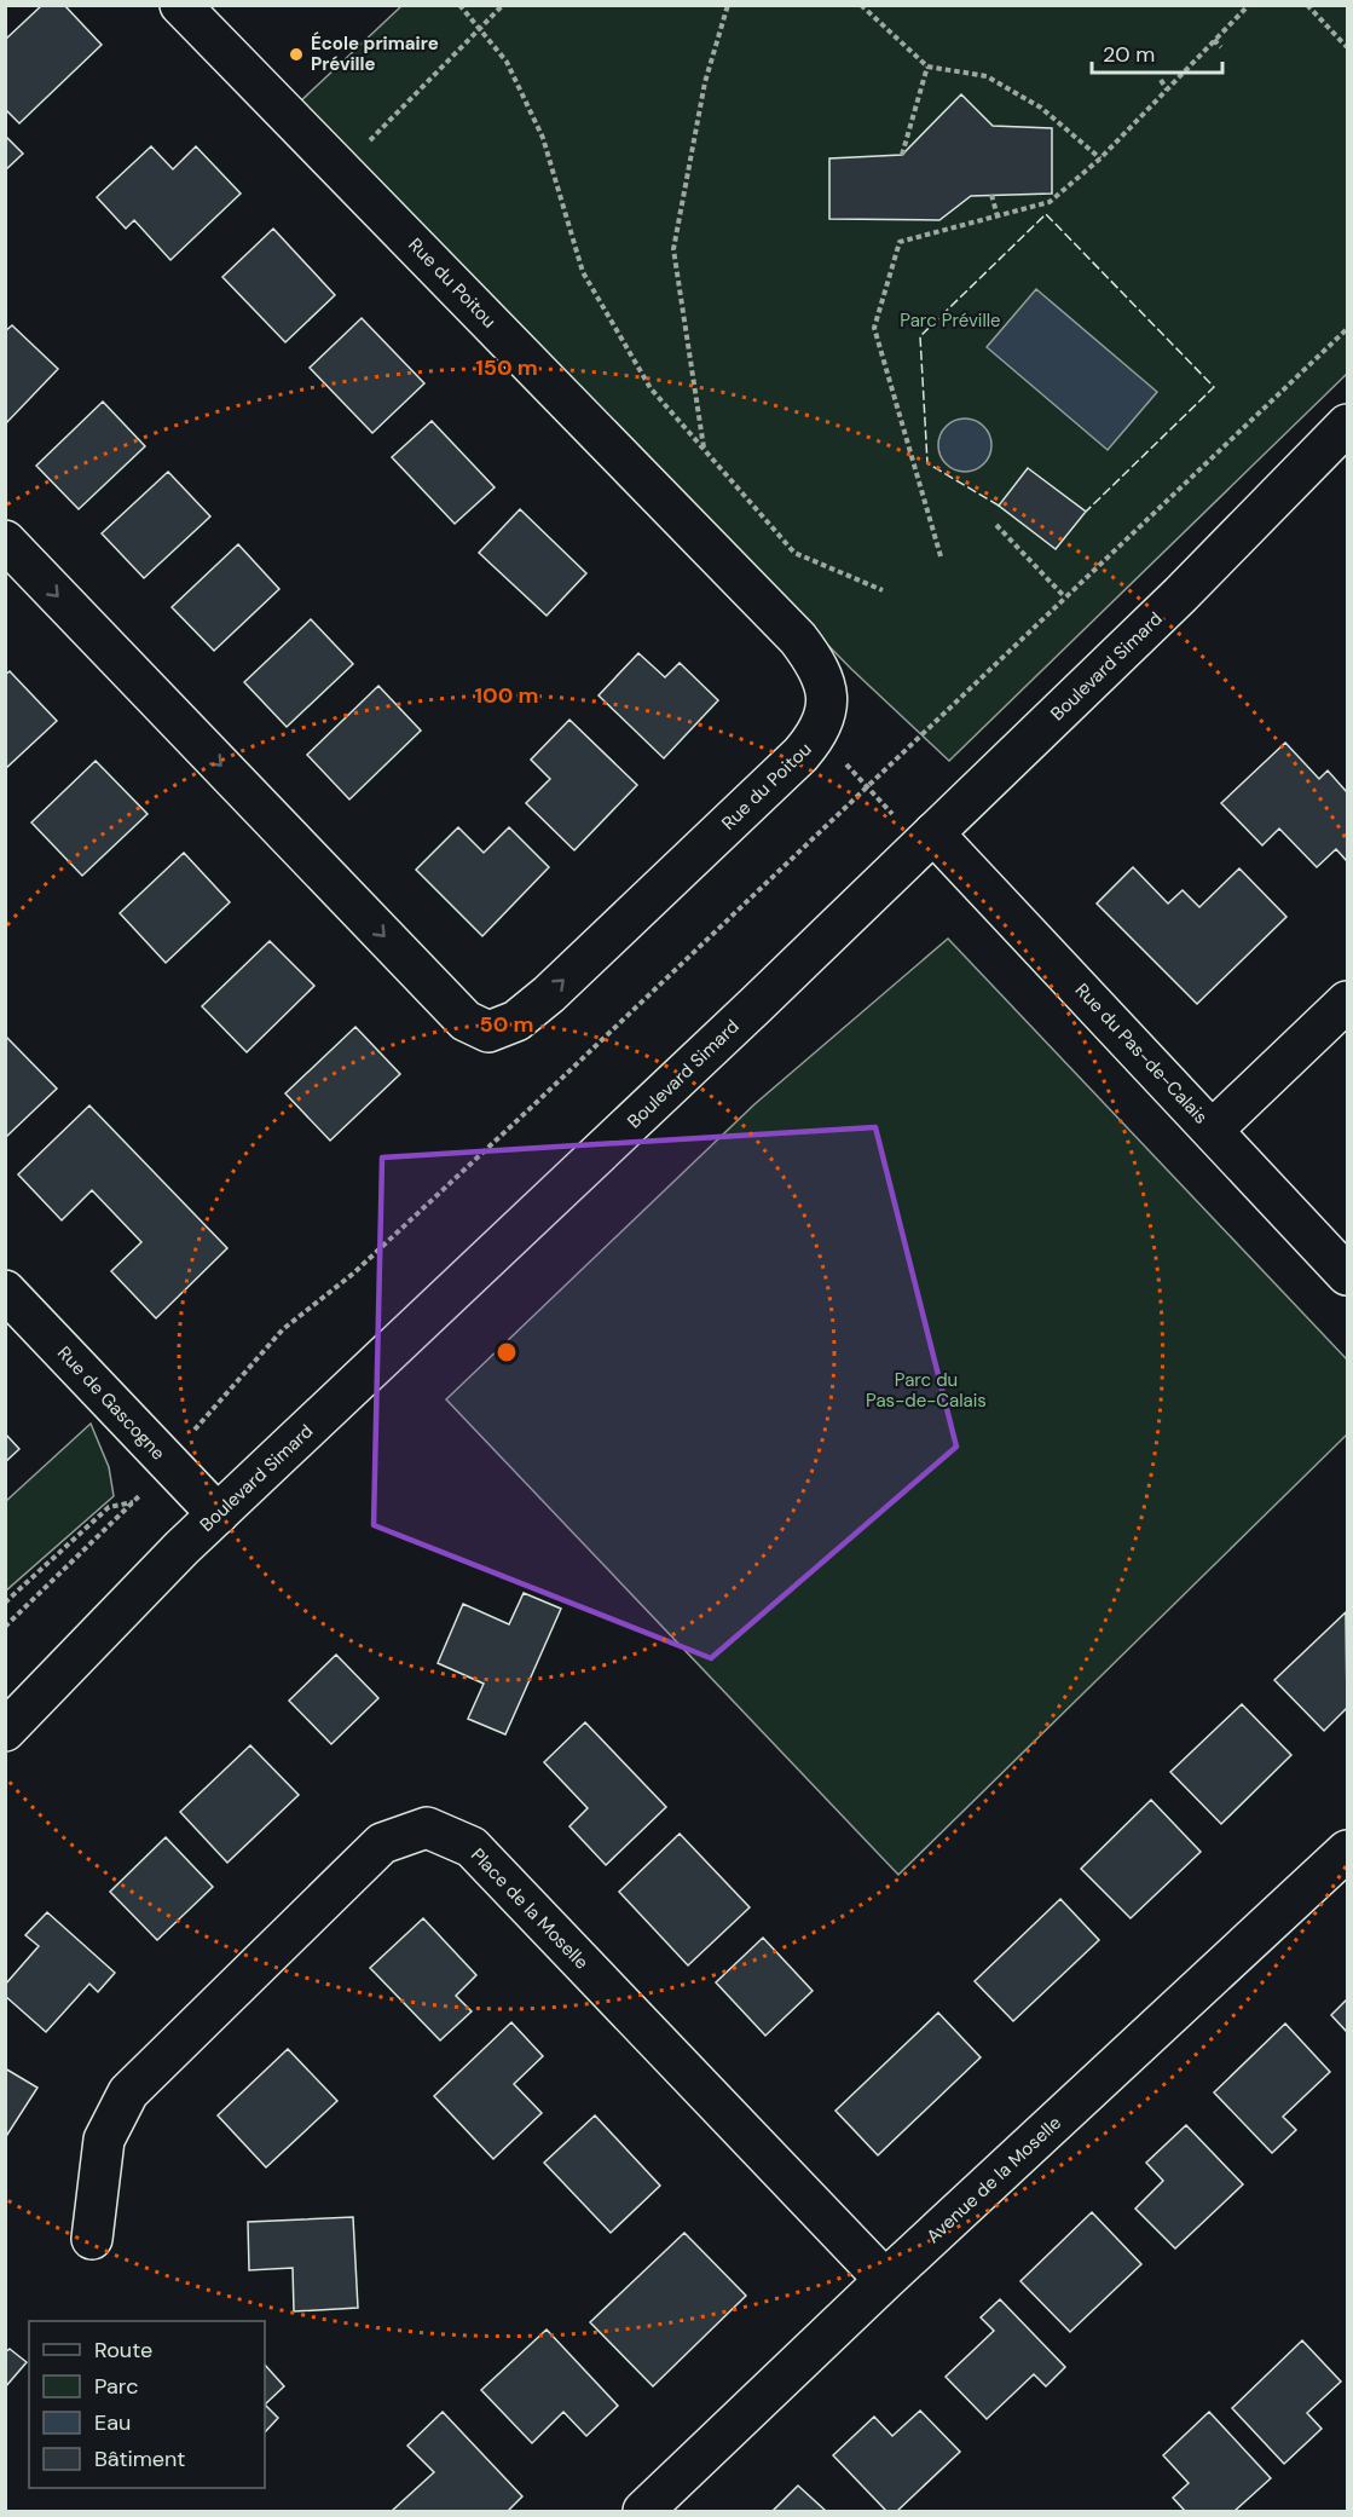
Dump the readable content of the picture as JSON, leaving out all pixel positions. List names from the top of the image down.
{
  "streets": {
    "street": [
      "Rue du Poitou",
      "Boulevard Simard",
      "Rue du Pas-de-Calais",
      "Rue de Gascogne",
      "Place de la Moselle",
      "Avenue de la Moselle"
    ]
  },
  "crossings": [
    ["Boulevard Simard", "Rue du Pas-de-Calais"],
    ["Boulevard Simard", "Rue de Gascogne"],
    ["Place de la Moselle", "Avenue de la Moselle"]
  ],
  "parks": ["Parc Préville", "Parc du Pas-de-Calais"],
  "places": ["École primaire Préville"],
  "legend": [
    "Route",
    "Parc",
    "Eau",
    "Bâtiment"
  ],
  "scale_bar": "20 m",
  "rings": ["150 m", "100 m", "50 m"]
}
